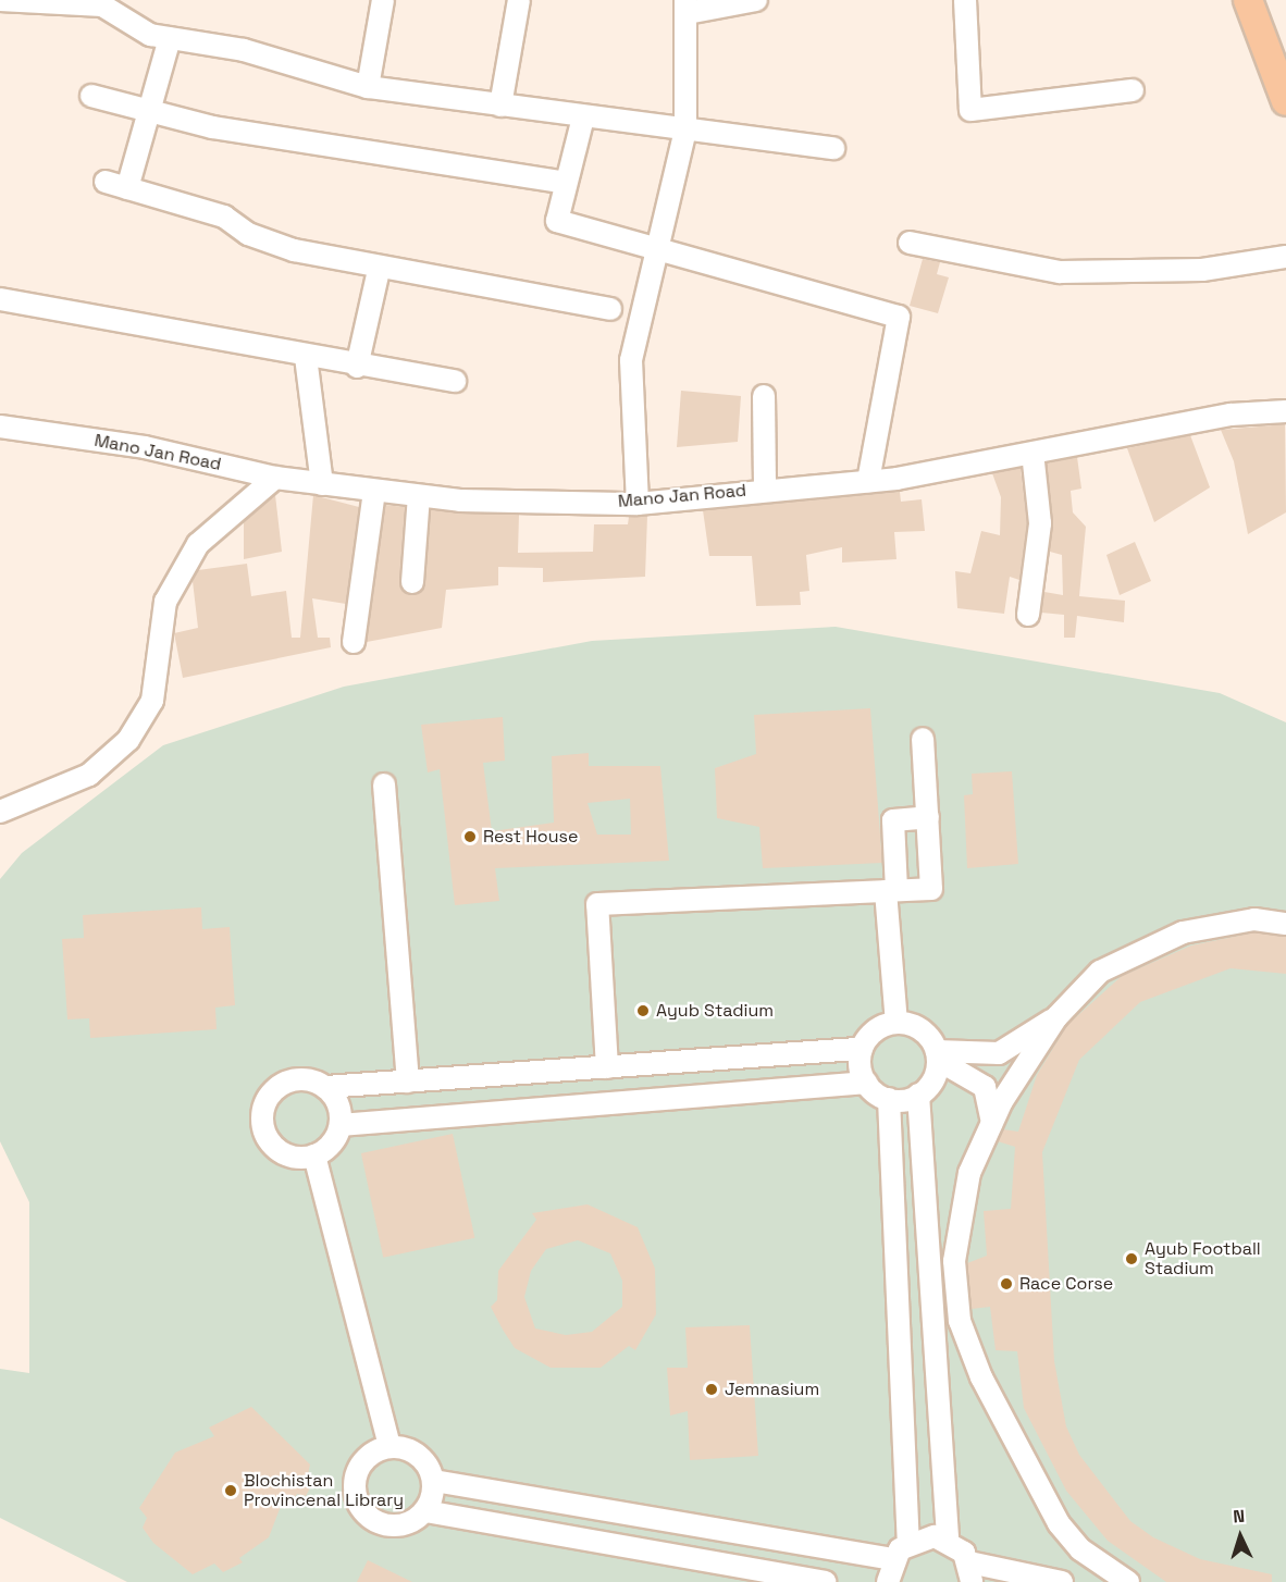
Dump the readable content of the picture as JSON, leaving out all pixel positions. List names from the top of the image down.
{
  "streets": {
    "street": ["Mano Jan Road"]
  },
  "places": [
    "Rest House",
    "Ayub Stadium",
    "Ayub Football Stadium",
    "Race Corse",
    "Jemnasium",
    "Blochistan Provincenal Library"
  ],
  "north": "top"
}
